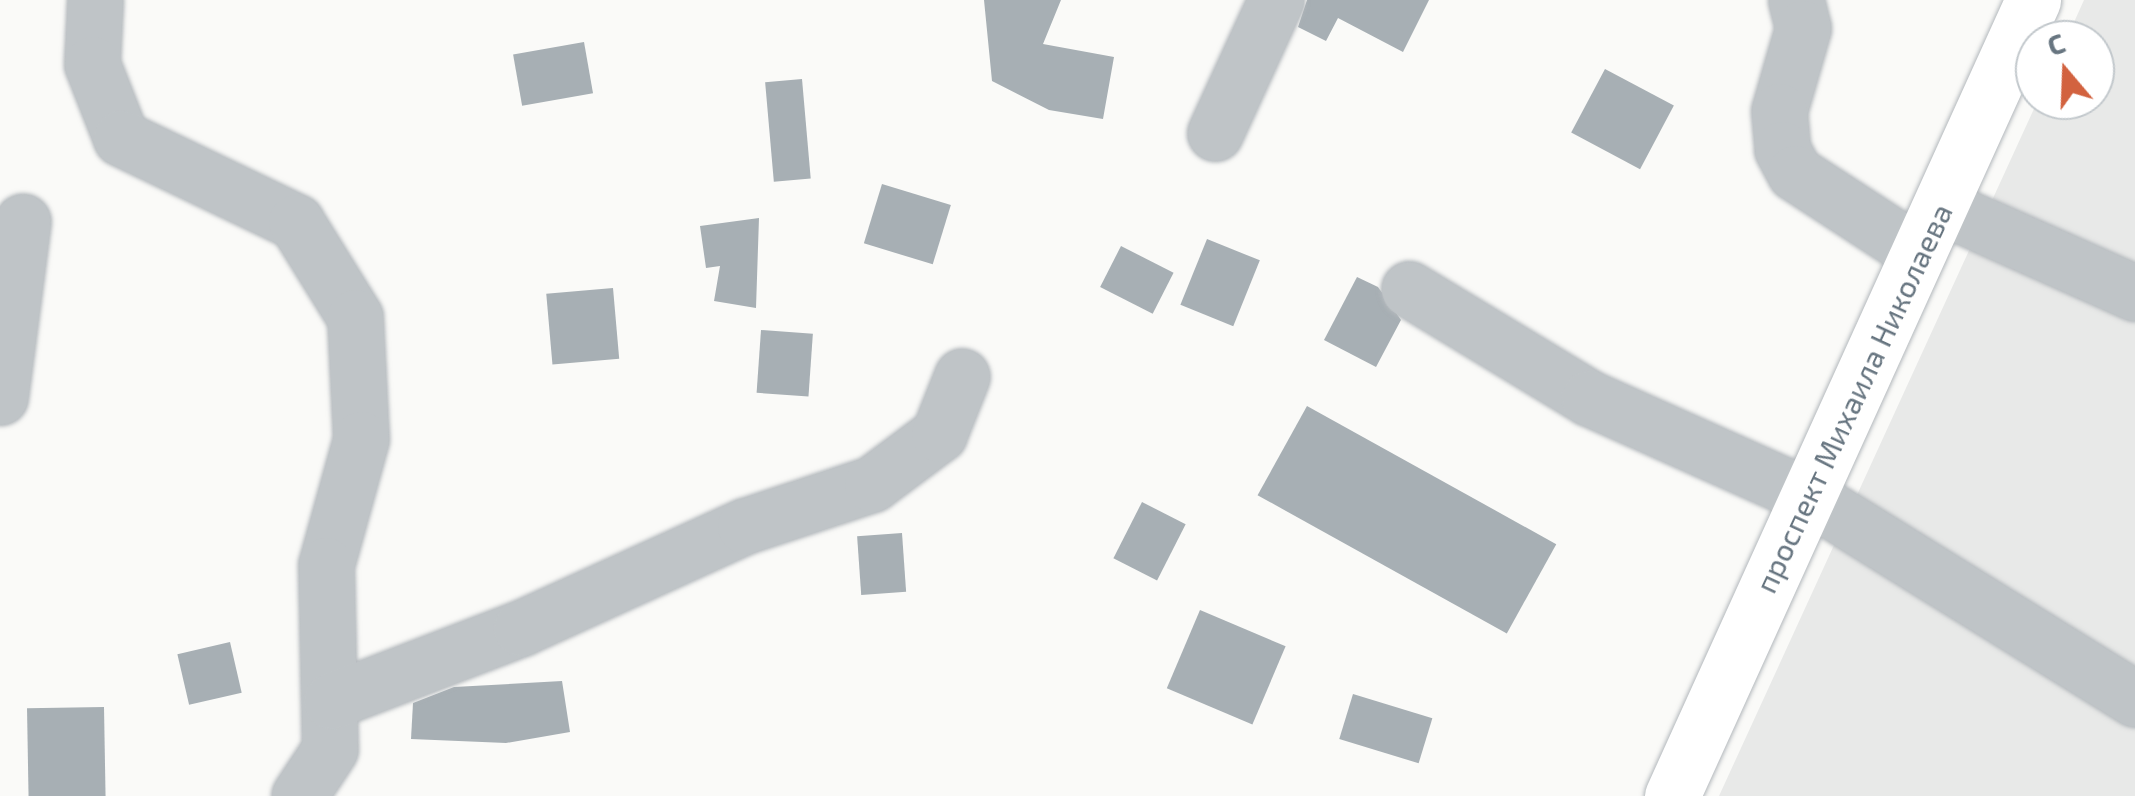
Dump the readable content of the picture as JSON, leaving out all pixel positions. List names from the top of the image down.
{
  "streets": {
    "main road": ["проспект Михаила Николаева"]
  },
  "north": "top"
}
